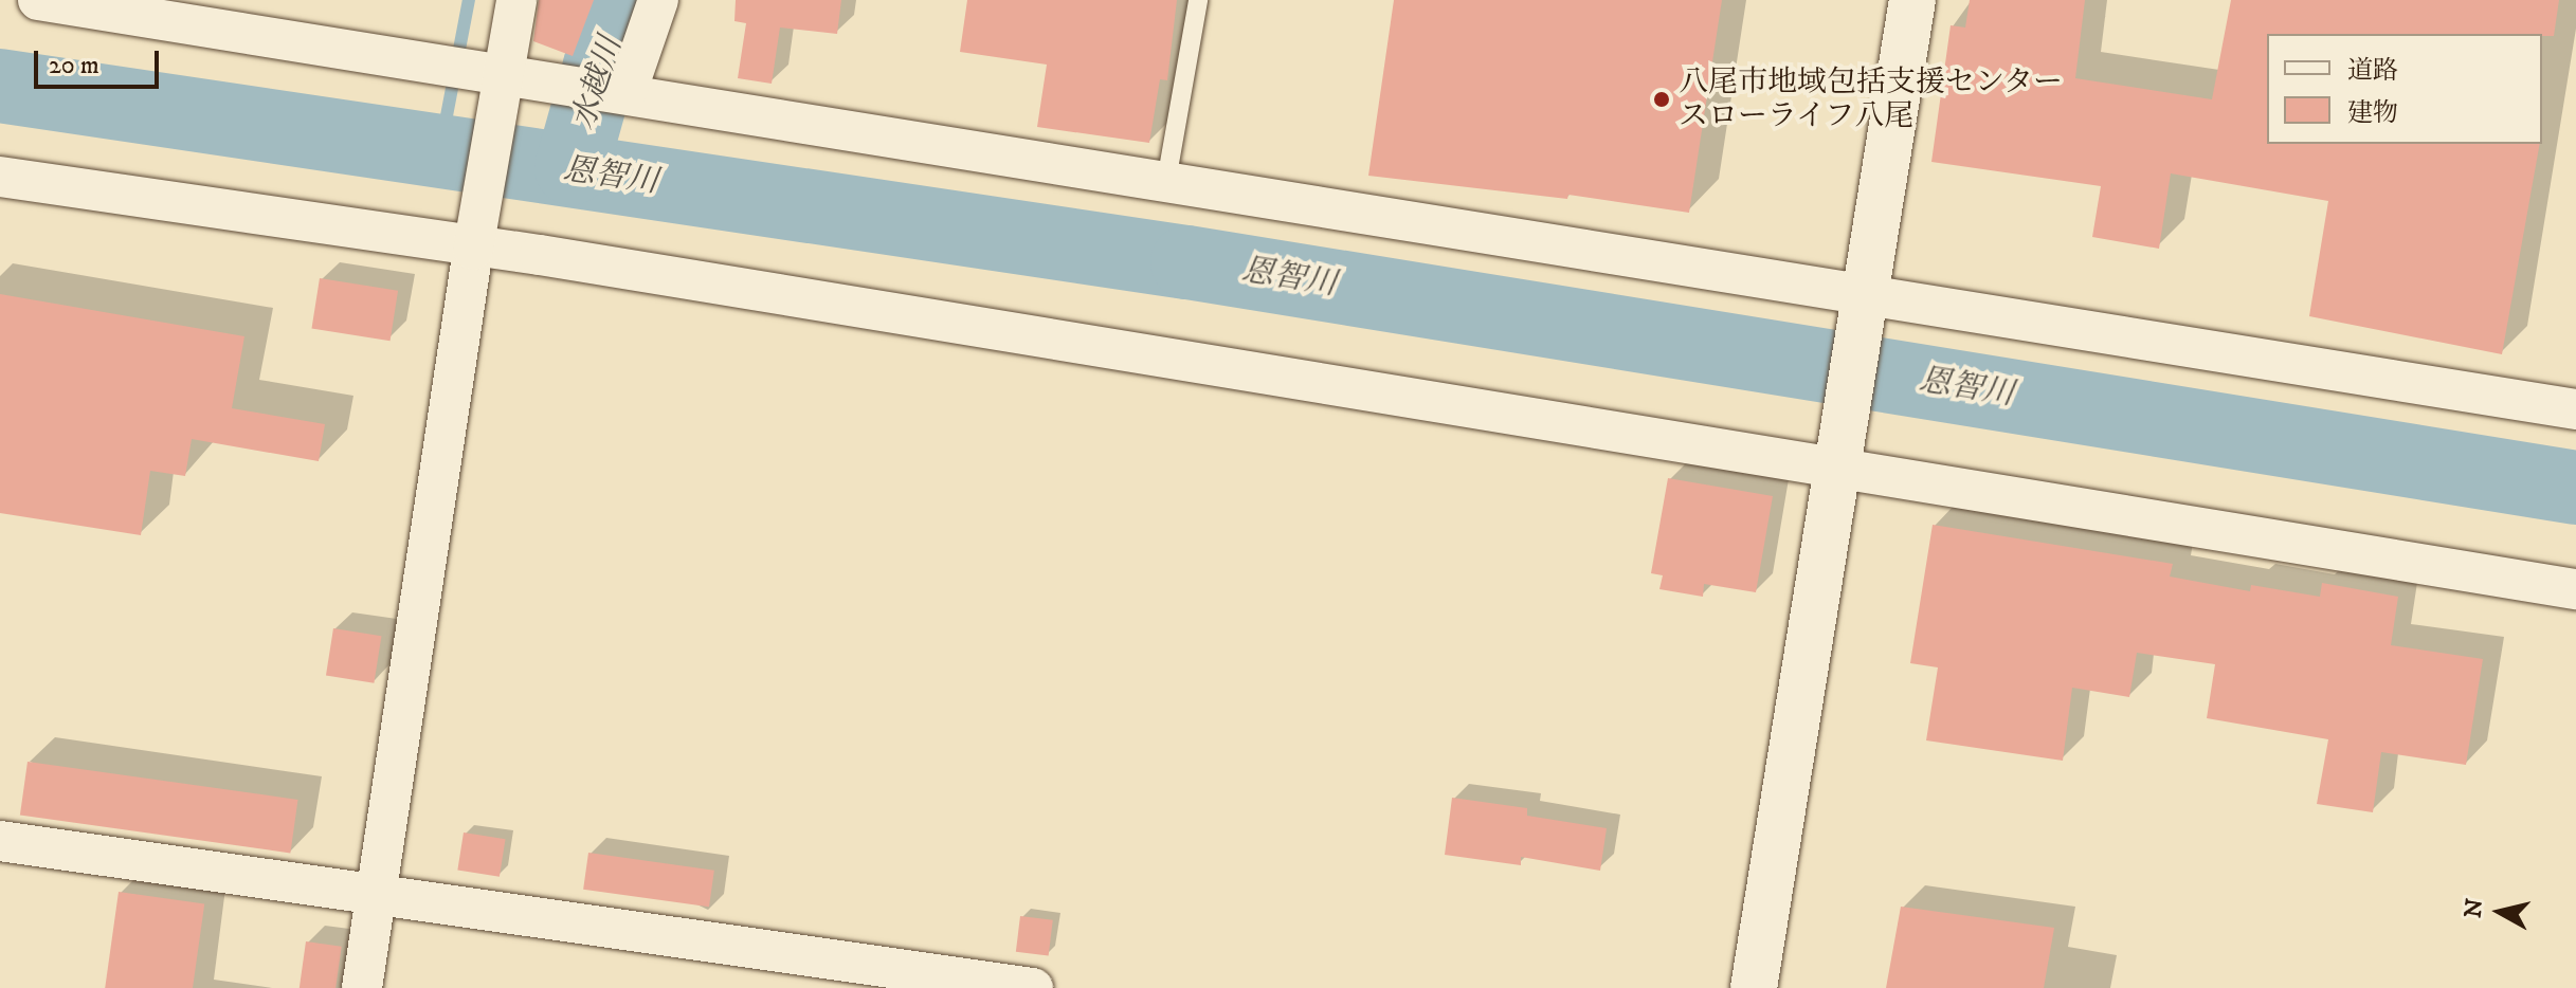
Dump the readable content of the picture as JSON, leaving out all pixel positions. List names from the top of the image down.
{
  "water": ["水越川", "恩智川"],
  "places": ["八尾市地域包括支援センター スローライフ八尾"],
  "legend": ["道路", "建物"],
  "scale_bar": "20 m",
  "north": "left"
}
